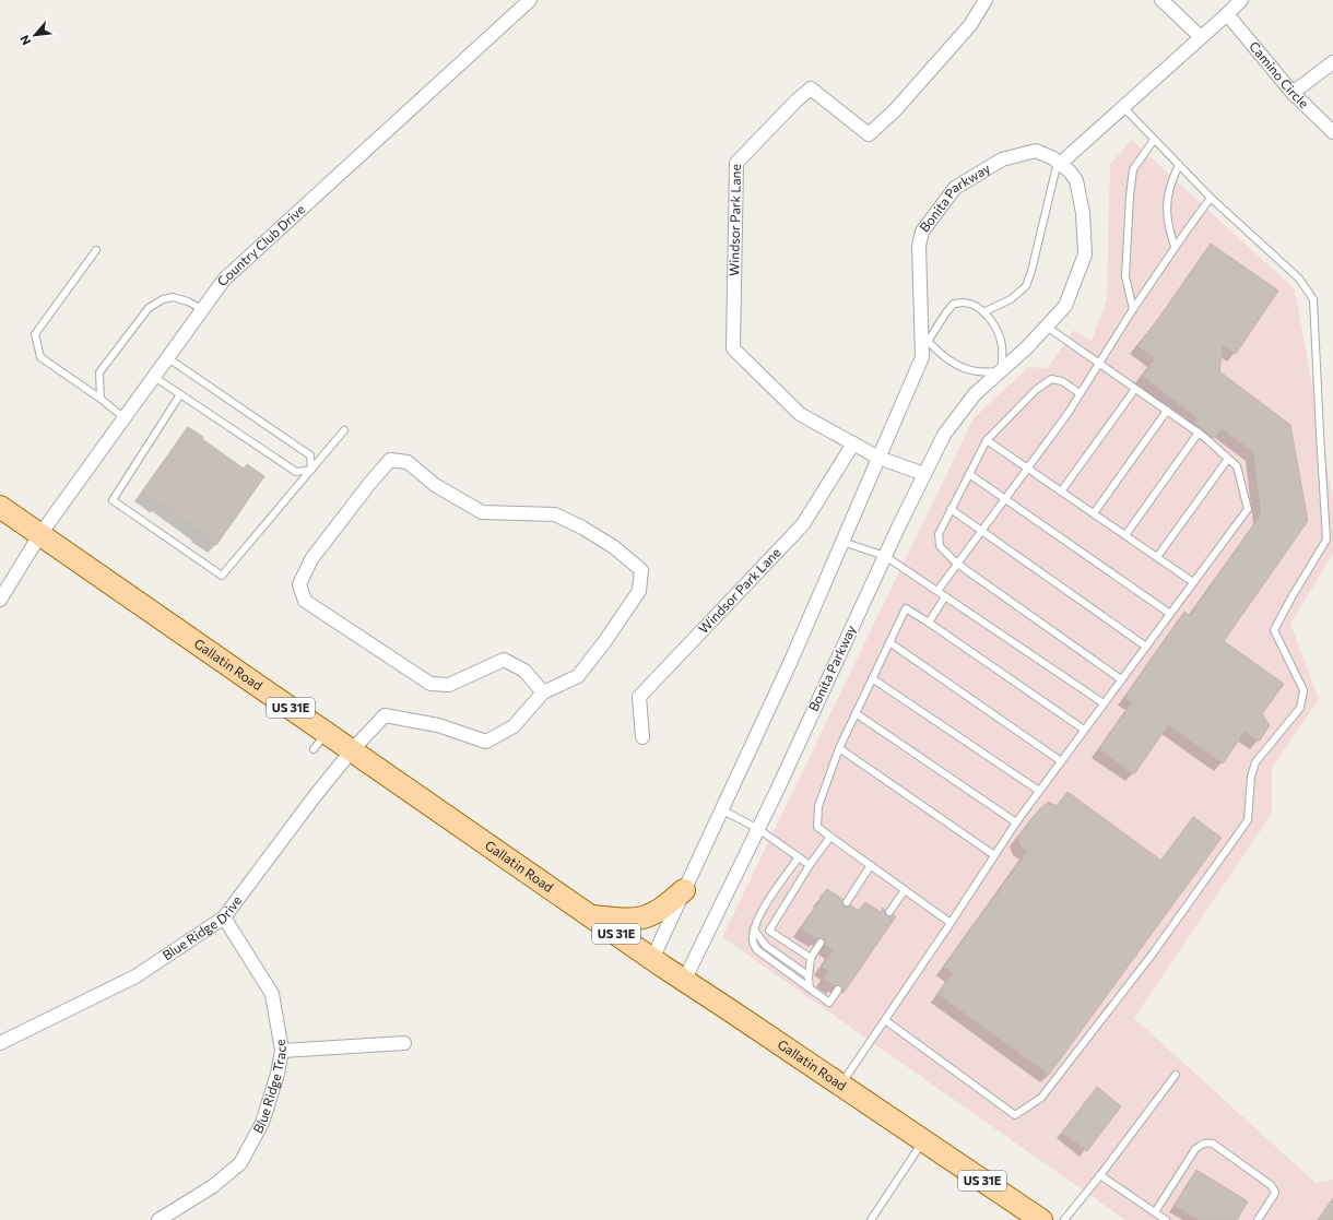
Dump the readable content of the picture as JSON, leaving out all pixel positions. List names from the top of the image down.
{
  "streets": {
    "main road": ["Gallatin Road", "US 31E"],
    "street": [
      "Camino Circle",
      "Bonita Parkway",
      "Windsor Park Lane",
      "Country Club Drive",
      "Blue Ridge Drive",
      "Blue Ridge Trace"
    ]
  },
  "crossings": [
    ["Bonita Parkway", "Windsor Park Lane"],
    ["Bonita Parkway", "Gallatin Road"],
    ["Country Club Drive", "Gallatin Road"],
    ["Gallatin Road", "Blue Ridge Drive"],
    ["Blue Ridge Drive", "Blue Ridge Trace"]
  ],
  "north": "bottom left"
}
